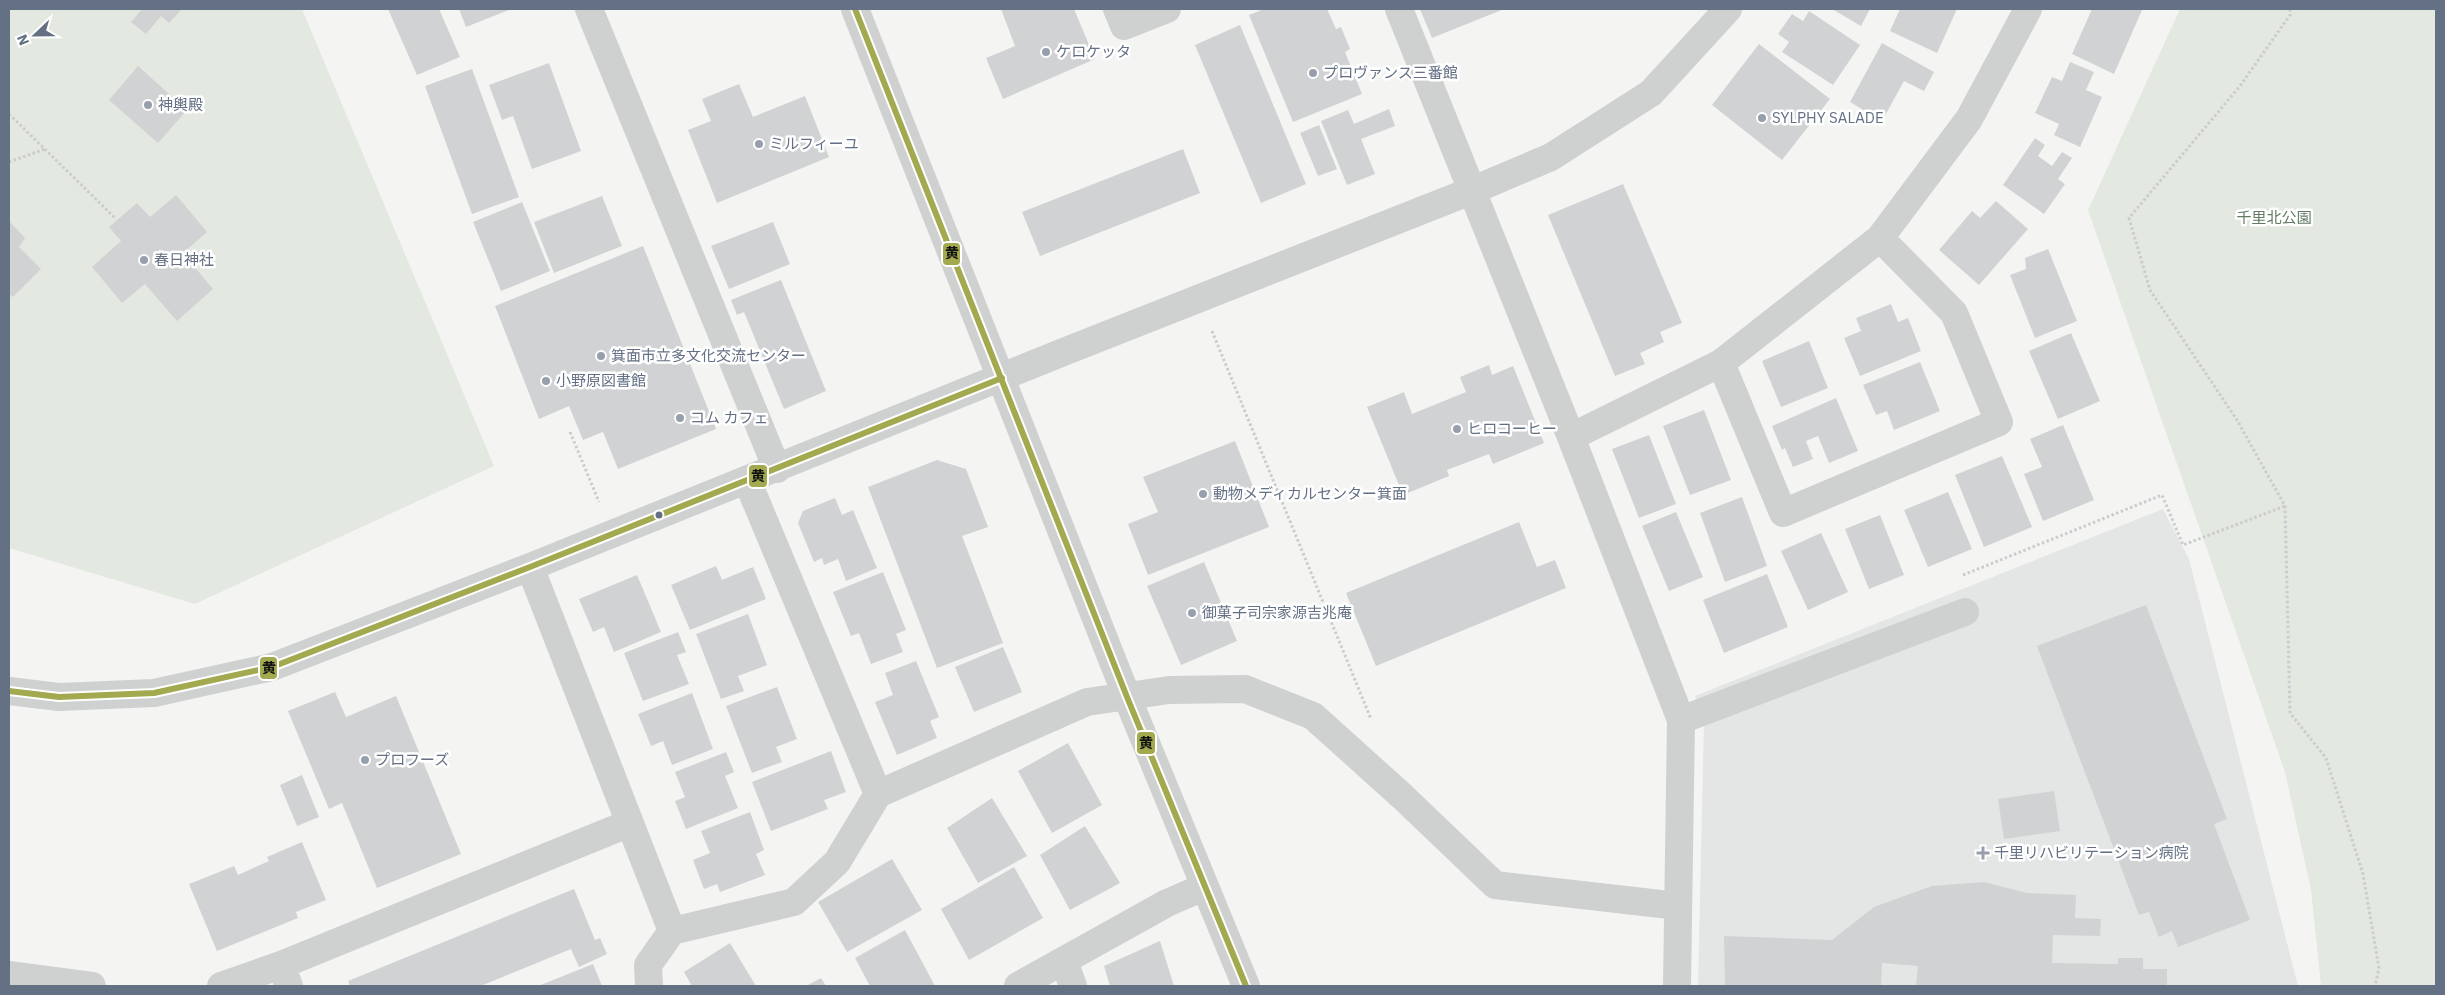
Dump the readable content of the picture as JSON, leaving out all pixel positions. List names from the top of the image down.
{
  "parks": ["千里北公園"],
  "places": {
    "other": [
      "ケロケッタ",
      "プロヴァンス三番館",
      "神輿殿",
      "SYLPHY SALADE",
      "ミルフィーユ",
      "春日神社",
      "箕面市立多文化交流センター",
      "小野原図書館",
      "コム カフェ",
      "ヒロコーヒー",
      "動物メディカルセンター箕面",
      "御菓子司宗家源吉兆庵",
      "プロフーズ"
    ],
    "health": ["千里リハビリテーション病院"]
  },
  "lines": ["transit line 黄"],
  "north": "left"
}
